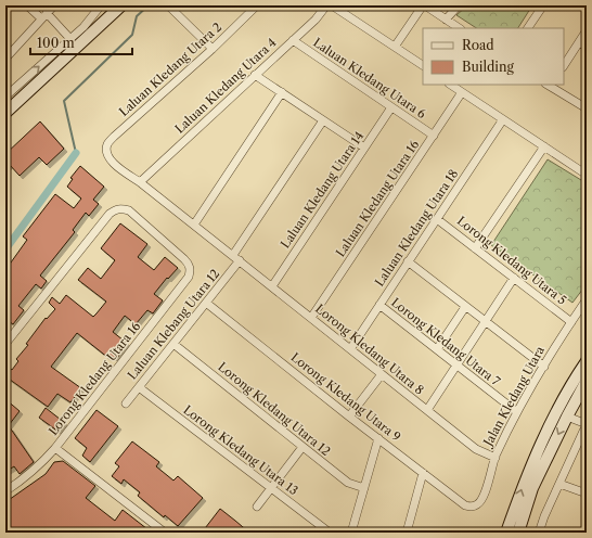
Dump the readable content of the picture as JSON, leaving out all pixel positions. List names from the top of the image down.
{
  "streets": {
    "street": [
      "Laluan Kledang Utara 2",
      "Laluan Kledang Utara 6",
      "Laluan Kledang Utara 4",
      "Laluan Kledang Utara 14",
      "Laluan Kledang Utara 16",
      "Laluan Kledang Utara 18",
      "Lorong Kledang Utara 5",
      "Laluan Klebang Utara 12",
      "Lorong Kledang Utara 7",
      "Lorong Kledang Utara 8",
      "Lorong Kledang Utara 16",
      "Jalan Kledang Utara",
      "Lorong Kledang Utara 9",
      "Lorong Kledang Utara 12",
      "Lorong Kledang Utara 13"
    ]
  },
  "crossings": [
    ["Laluan Kledang Utara 2", "Lorong Kledang Utara 8"],
    ["Laluan Kledang Utara 6", "Laluan Kledang Utara 4"],
    ["Laluan Kledang Utara 6", "Laluan Kledang Utara 14"],
    ["Laluan Kledang Utara 6", "Laluan Kledang Utara 16"],
    ["Laluan Kledang Utara 4", "Lorong Kledang Utara 8"],
    ["Laluan Kledang Utara 14", "Lorong Kledang Utara 8"],
    ["Laluan Kledang Utara 16", "Lorong Kledang Utara 8"],
    ["Laluan Kledang Utara 18", "Lorong Kledang Utara 5"],
    ["Laluan Kledang Utara 18", "Lorong Kledang Utara 7"],
    ["Laluan Kledang Utara 18", "Lorong Kledang Utara 8"],
    ["Lorong Kledang Utara 5", "Jalan Kledang Utara"],
    ["Laluan Klebang Utara 12", "Lorong Kledang Utara 8"],
    ["Laluan Klebang Utara 12", "Lorong Kledang Utara 9"],
    ["Laluan Klebang Utara 12", "Lorong Kledang Utara 12"],
    ["Laluan Klebang Utara 12", "Lorong Kledang Utara 13"],
    ["Lorong Kledang Utara 7", "Jalan Kledang Utara"],
    ["Lorong Kledang Utara 8", "Jalan Kledang Utara"],
    ["Jalan Kledang Utara", "Lorong Kledang Utara 9"]
  ],
  "legend": ["Road", "Building"],
  "scale_bar": "100 m"
}
